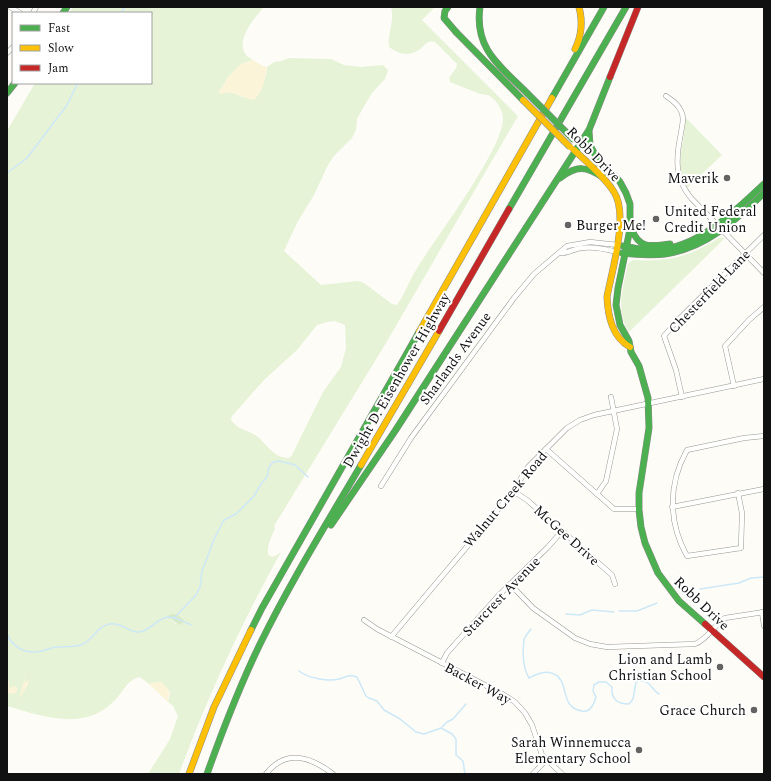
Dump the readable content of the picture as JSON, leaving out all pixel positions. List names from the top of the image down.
{
  "streets": {
    "main road": ["Robb Drive", "Sharlands Avenue", "Dwight D. Eisenhower Highway"],
    "street": [
      "Chesterfield Lane",
      "Walnut Creek Road",
      "McGee Drive",
      "Starcrest Avenue",
      "Backer Way"
    ]
  },
  "crossings": [
    ["Robb Drive", "Sharlands Avenue"],
    ["Robb Drive", "Walnut Creek Road"],
    ["Chesterfield Lane", "Walnut Creek Road"],
    ["Walnut Creek Road", "McGee Drive"],
    ["Walnut Creek Road", "Backer Way"],
    ["McGee Drive", "Starcrest Avenue"],
    ["Starcrest Avenue", "Backer Way"]
  ],
  "places": [
    "Maverik",
    "United Federal Credit Union",
    "Burger Me!",
    "Lion and Lamb Christian School",
    "Grace Church",
    "Sarah Winnemucca Elementary School"
  ],
  "legend": ["Fast", "Slow", "Jam"]
}
